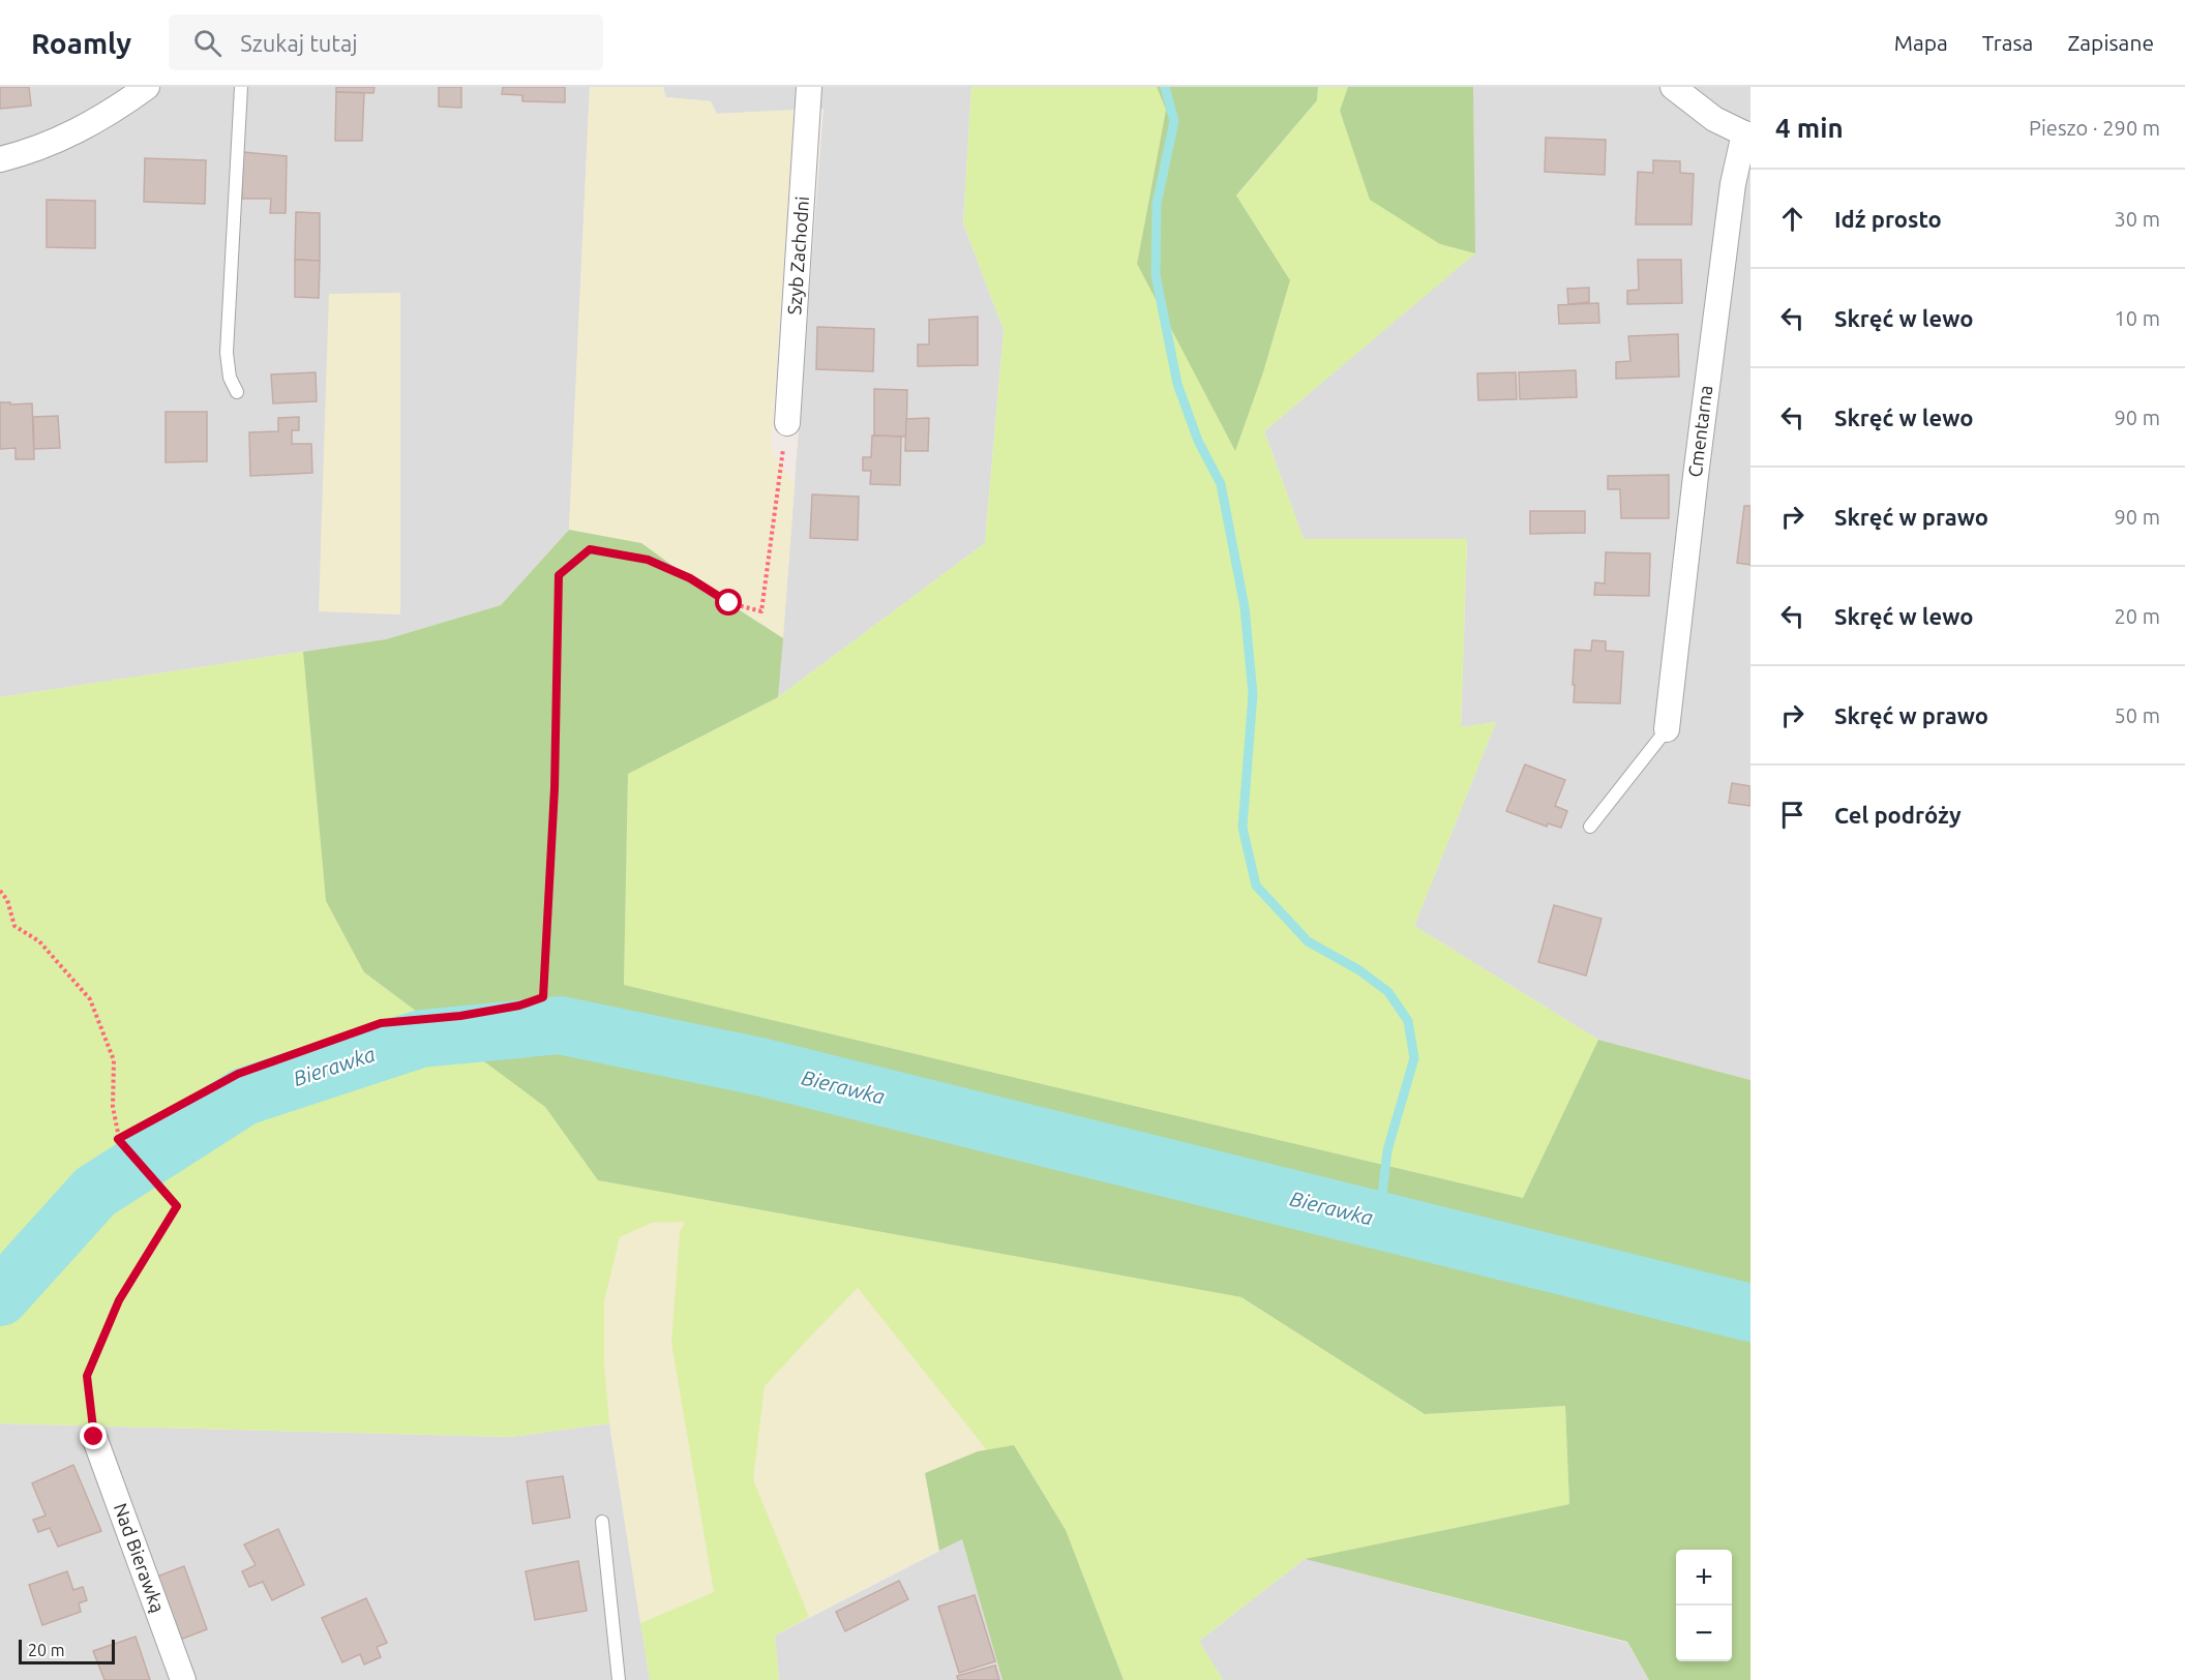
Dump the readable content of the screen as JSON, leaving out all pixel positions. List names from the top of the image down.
{
  "streets": {
    "street": ["Szyb Zachodni", "Cmentarna", "Nad Bierawką"]
  },
  "water": ["Bierawka"],
  "scale_bar": "20 m",
  "page": {
    "header": "Roamly",
    "search": "Szukaj tutaj",
    "nav": ["Mapa", "Trasa", "Zapisane"],
    "heading": ["4 min", "Pieszo · 290 m"],
    "list": [
      ["Idź prosto", "30 m"],
      ["Skręć w lewo", "10 m"],
      ["Skręć w lewo", "90 m"],
      ["Skręć w prawo", "90 m"],
      ["Skręć w lewo", "20 m"],
      ["Skręć w prawo", "50 m"],
      "Cel podróży"
    ],
    "map_buttons": ["+", "−"],
    "scale": "20 m"
  }
}
